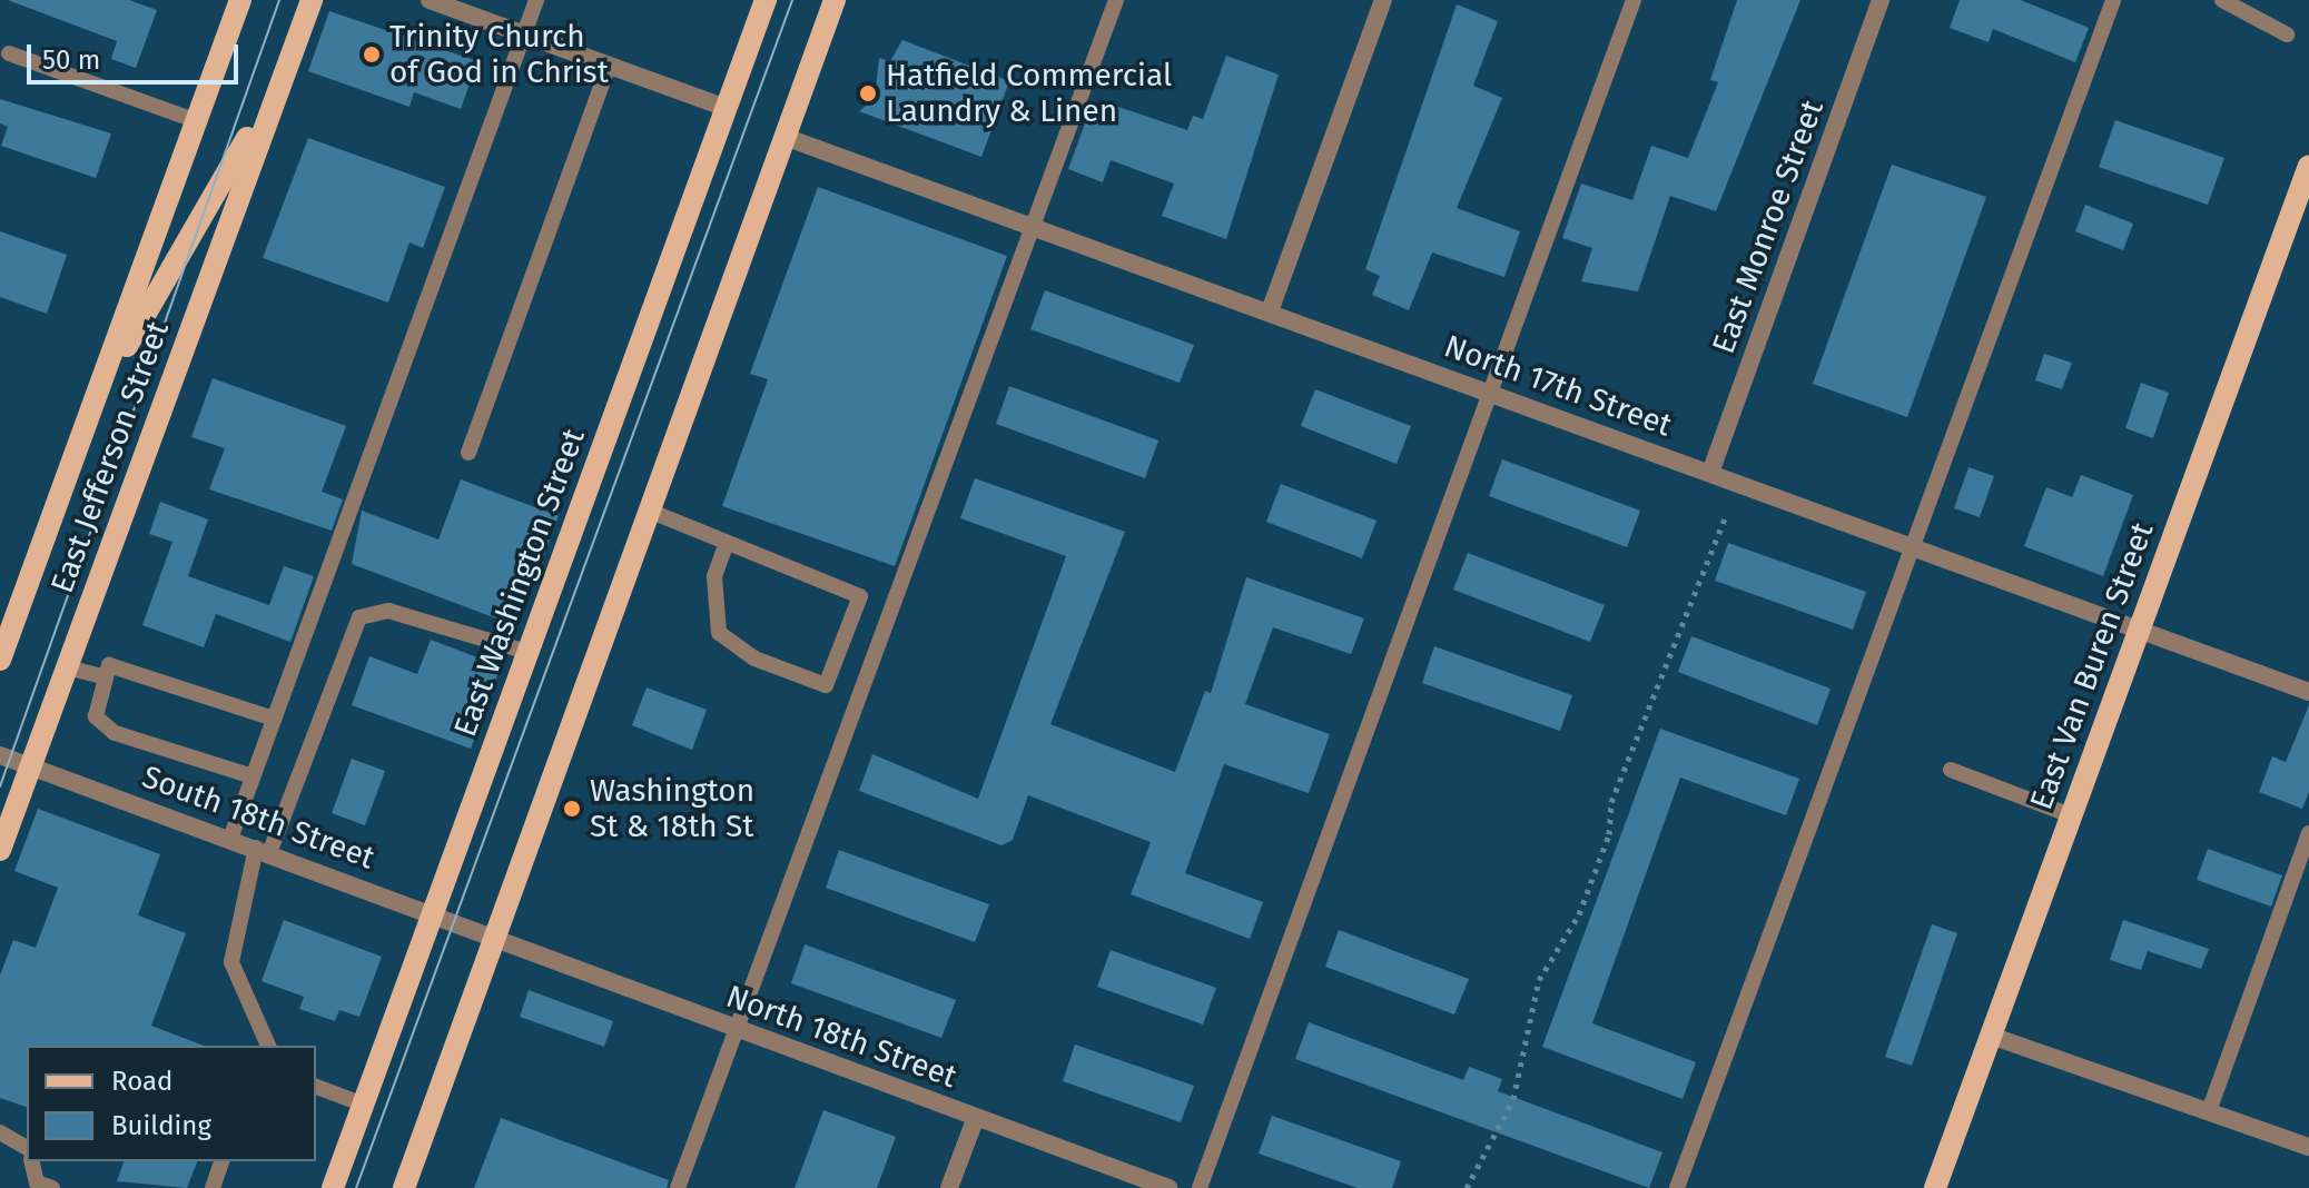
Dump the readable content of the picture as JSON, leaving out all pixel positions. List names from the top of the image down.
{
  "streets": {
    "main road": ["East Jefferson Street", "East Washington Street", "East Van Buren Street"],
    "street": [
      "East Monroe Street",
      "North 17th Street",
      "South 18th Street",
      "North 18th Street"
    ]
  },
  "crossings": [
    ["East Monroe Street", "North 17th Street"],
    ["North 17th Street", "East Van Buren Street"],
    ["East Jefferson Street", "South 18th Street"],
    ["East Washington Street", "South 18th Street"],
    ["South 18th Street", "North 18th Street"]
  ],
  "places": ["Trinity Church of God in Christ", "Hatfield Commercial Laundry & Linen", "Washington St & 18th St"],
  "legend": ["Road", "Building"],
  "scale_bar": "50 m"
}
